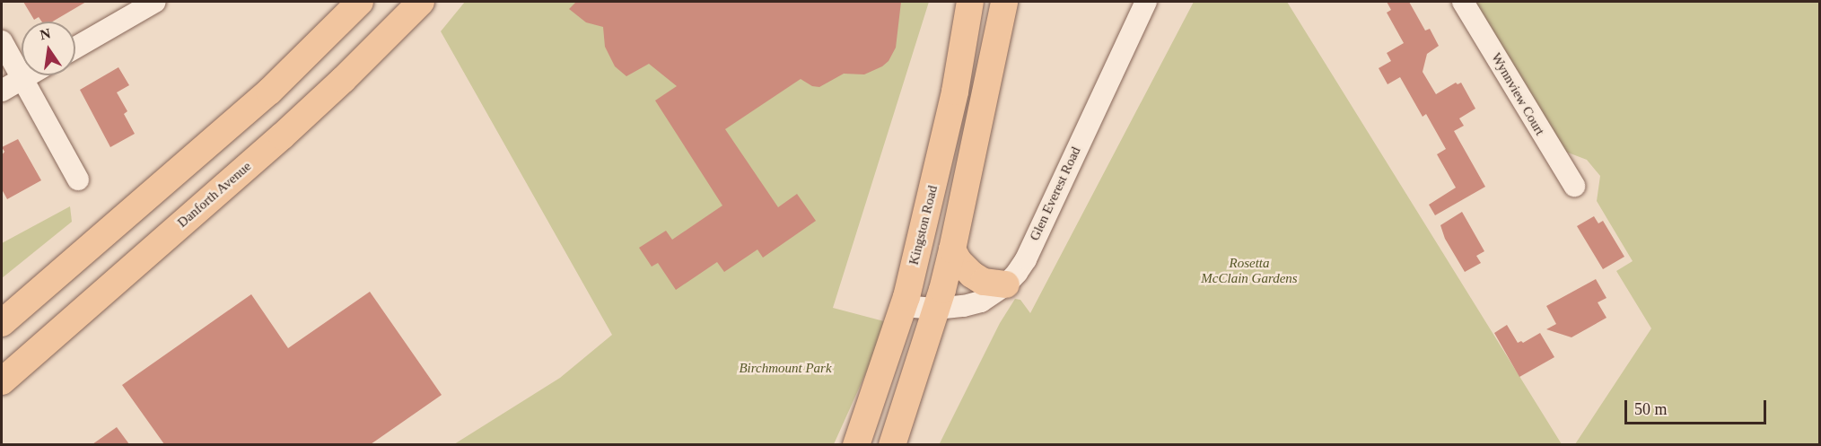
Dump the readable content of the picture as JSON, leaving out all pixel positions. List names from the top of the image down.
{
  "streets": {
    "main road": ["Danforth Avenue", "Kingston Road"],
    "street": ["Wynnview Court", "Glen Everest Road"]
  },
  "crossings": [
    ["Glen Everest Road", "Kingston Road"]
  ],
  "parks": ["Rosetta McClain Gardens", "Birchmount Park"],
  "scale_bar": "50 m",
  "north": "top"
}
